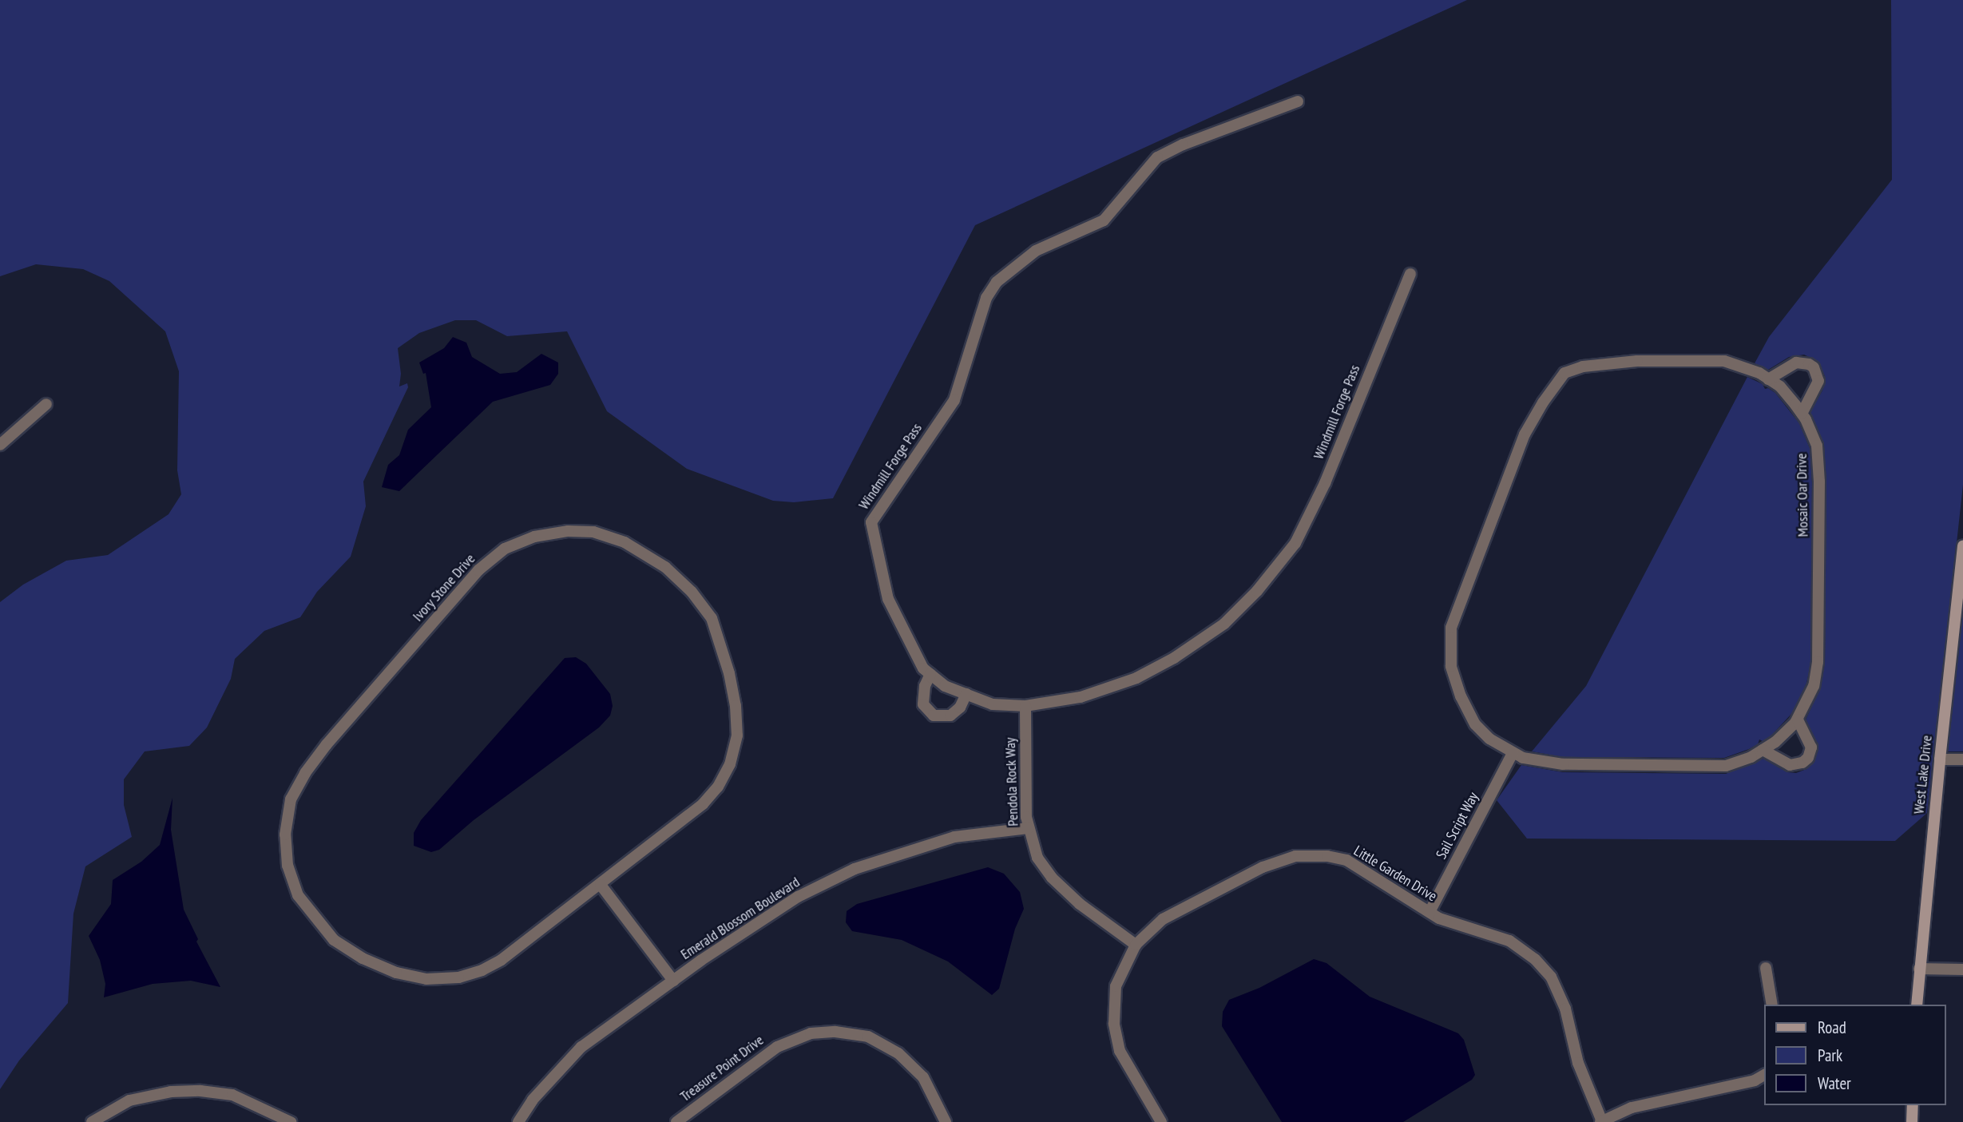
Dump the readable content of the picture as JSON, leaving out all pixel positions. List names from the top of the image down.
{
  "streets": {
    "street": [
      "Windmill Forge Pass",
      "Mosaic Oar Drive",
      "Ivory Stone Drive",
      "West Lake Drive",
      "Pendola Rock Way",
      "Sail Script Way",
      "Little Garden Drive",
      "Emerald Blossom Boulevard",
      "Treasure Point Drive"
    ]
  },
  "crossings": [
    ["Windmill Forge Pass", "Pendola Rock Way"],
    ["Mosaic Oar Drive", "Sail Script Way"],
    ["Pendola Rock Way", "Little Garden Drive"],
    ["Pendola Rock Way", "Emerald Blossom Boulevard"],
    ["Sail Script Way", "Little Garden Drive"]
  ],
  "legend": ["Road", "Park", "Water"]
}
